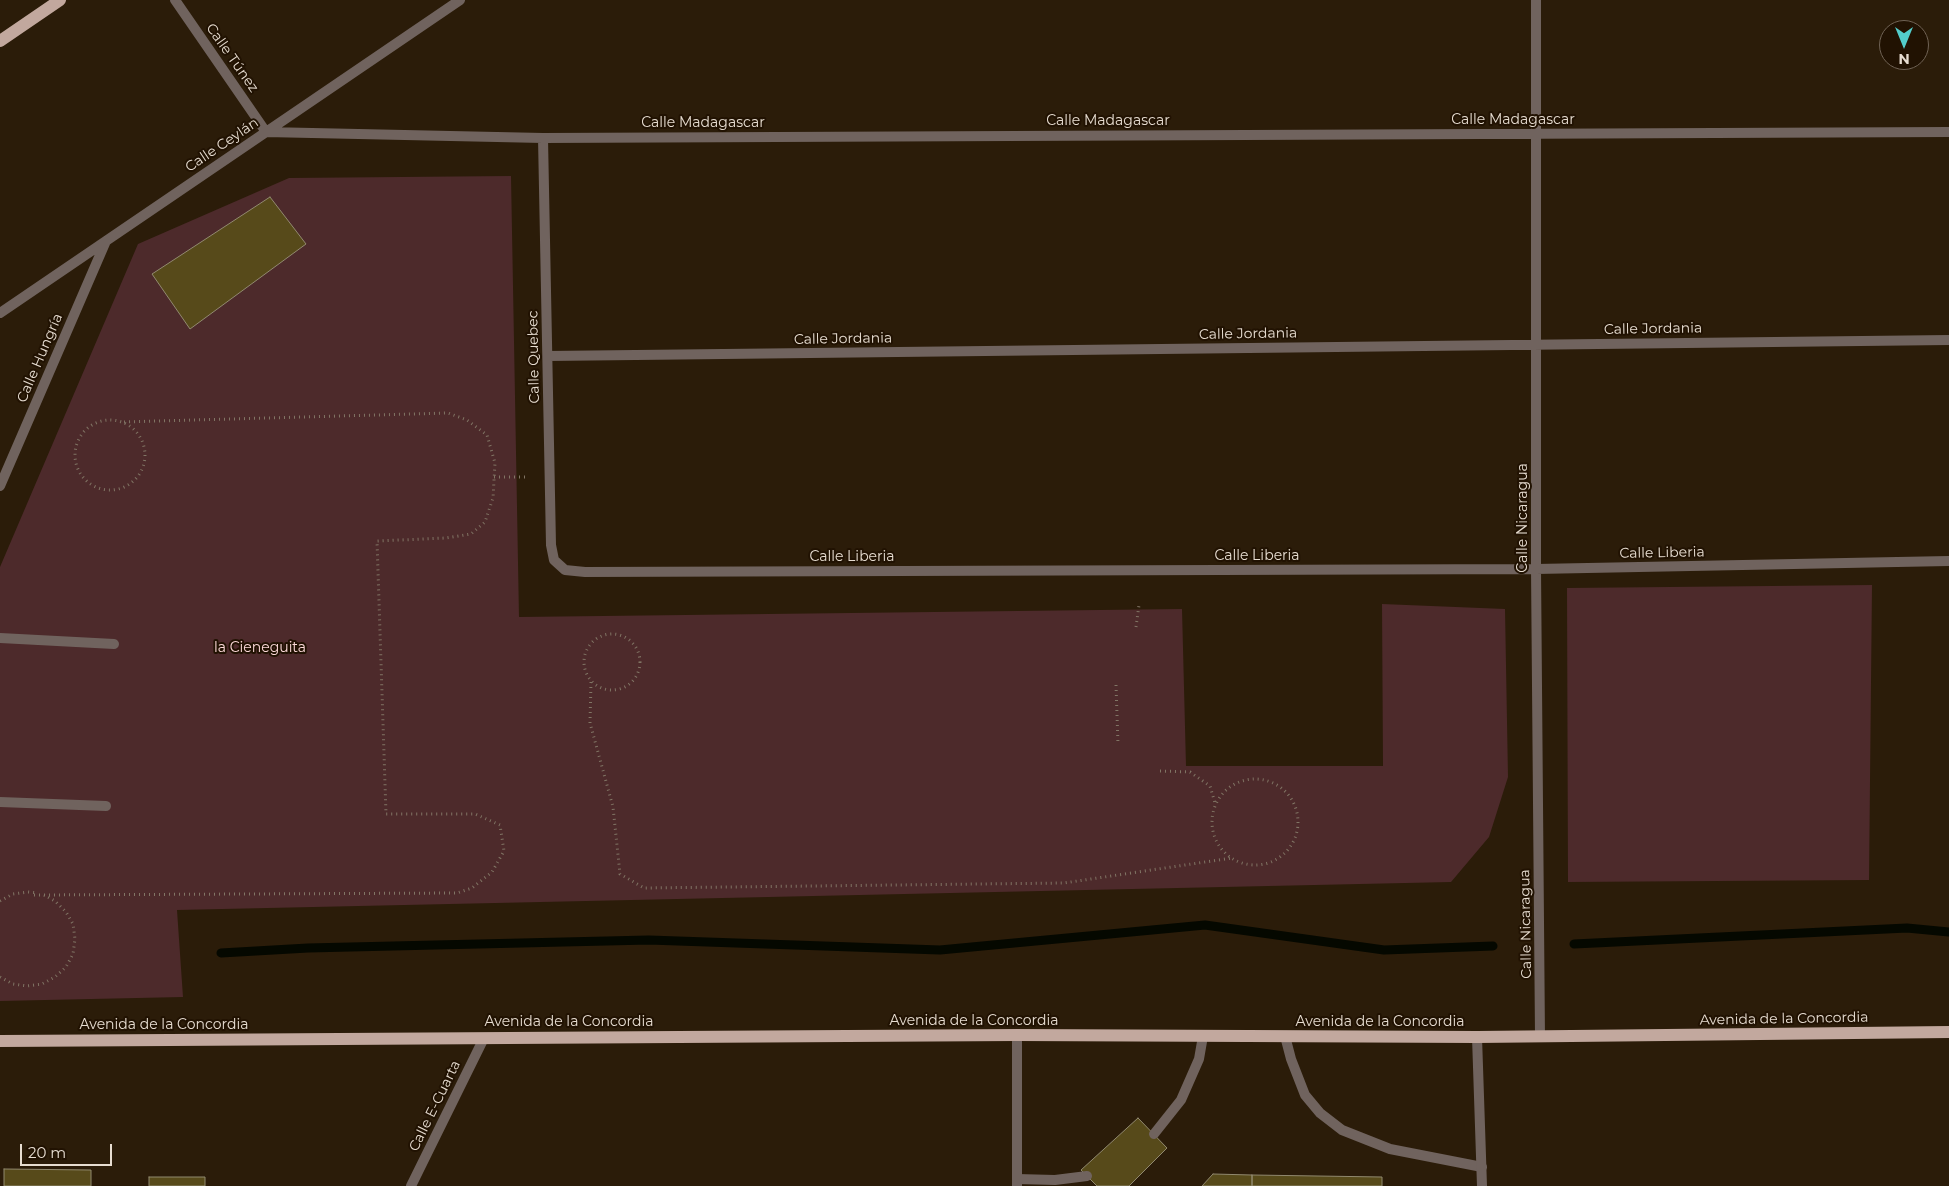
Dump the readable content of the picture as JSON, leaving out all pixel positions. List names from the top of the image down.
{
  "streets": {
    "main road": ["Avenida de la Concordia"],
    "street": [
      "Calle Túnez",
      "Calle Madagascar",
      "Calle Ceylán",
      "Calle Jordania",
      "Calle Quebec",
      "Calle Hungría",
      "Calle Nicaragua",
      "Calle Liberia",
      "Calle E-Cuarta"
    ]
  },
  "crossings": [
    ["Calle Túnez", "Calle Madagascar"],
    ["Calle Túnez", "Calle Ceylán"],
    ["Calle Madagascar", "Calle Ceylán"],
    ["Calle Madagascar", "Calle Quebec"],
    ["Calle Madagascar", "Calle Nicaragua"],
    ["Calle Ceylán", "Calle Hungría"],
    ["Calle Jordania", "Calle Quebec"],
    ["Calle Jordania", "Calle Nicaragua"],
    ["Calle Quebec", "Calle Liberia"],
    ["Calle Nicaragua", "Calle Liberia"],
    ["Calle Nicaragua", "Avenida de la Concordia"],
    ["Avenida de la Concordia", "Calle E-Cuarta"]
  ],
  "parks": ["la Cieneguita"],
  "scale_bar": "20 m",
  "north": "bottom"
}
